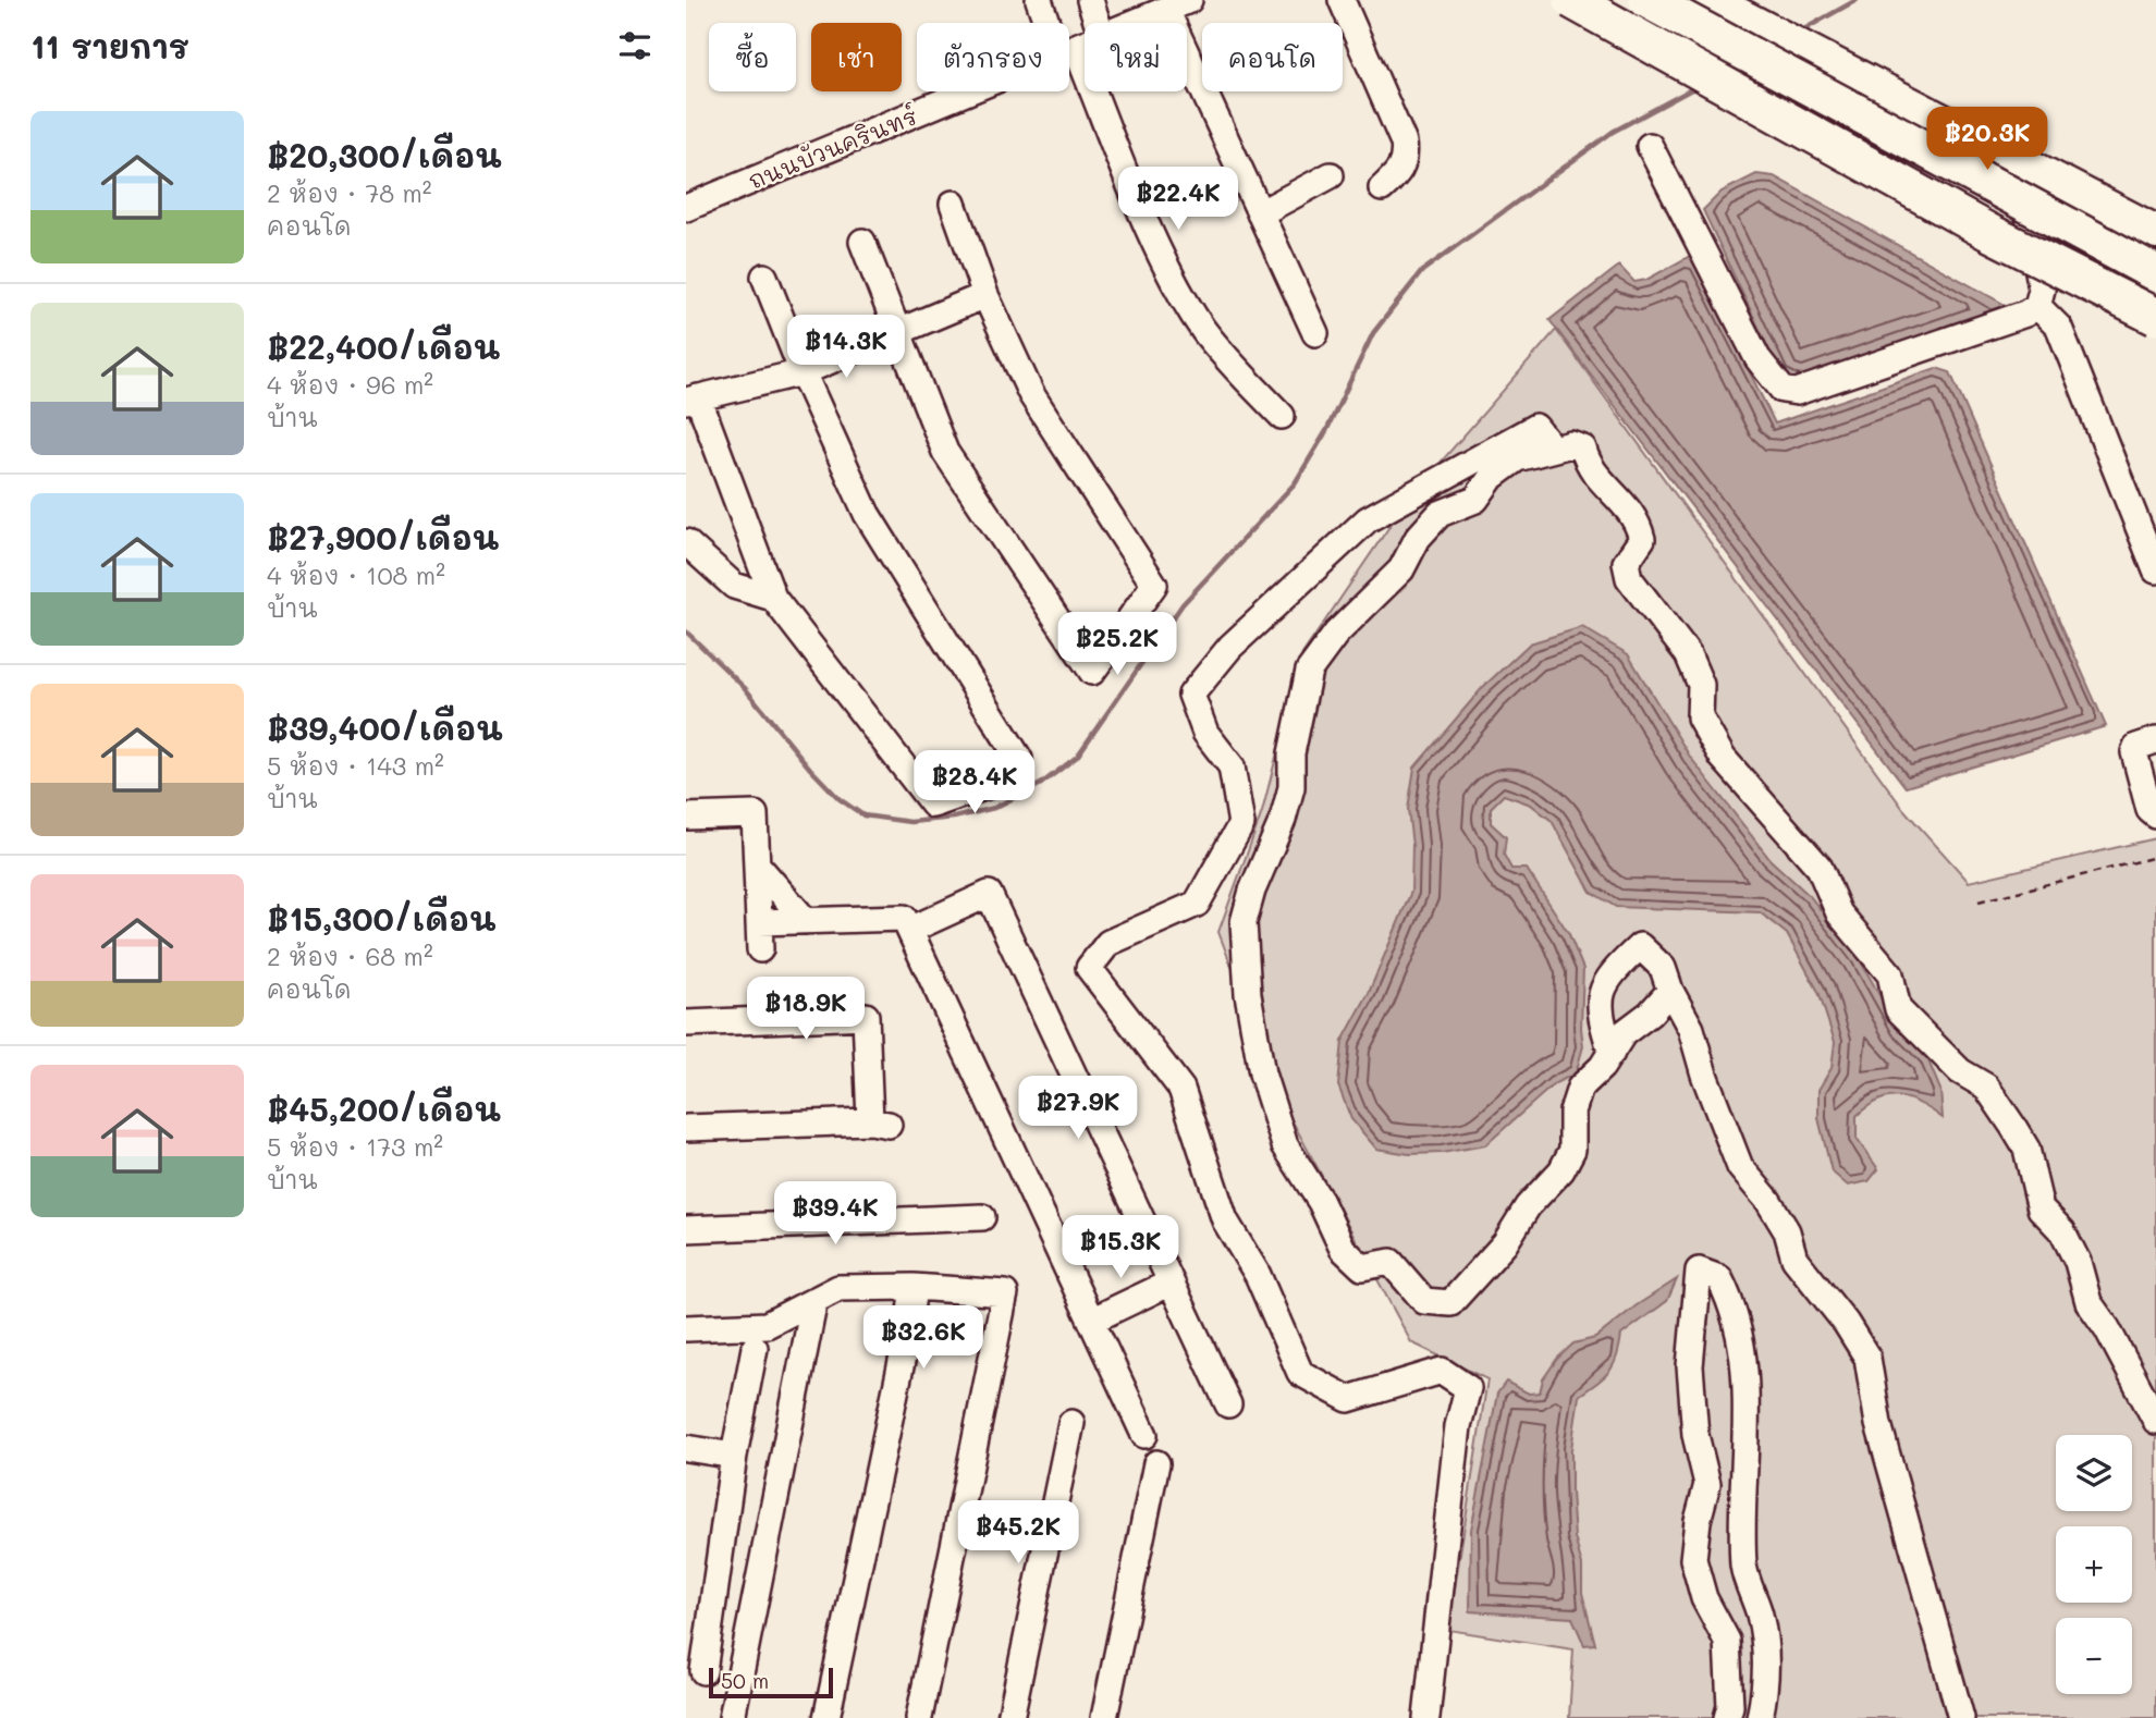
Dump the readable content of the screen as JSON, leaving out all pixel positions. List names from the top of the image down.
{
  "streets": {
    "street": ["ถนนบัวนครินทร์"]
  },
  "scale_bar": "50 m",
  "page": {
    "heading": "11 รายการ",
    "chip": [
      "ซื้อ",
      "เช่า",
      "ตัวกรอง",
      "ใหม่",
      "คอนโด"
    ],
    "list": [
      {
        "name": "฿20,300/เดือน",
        "note": "2 ห้อง · 78 m² · คอนโด"
      },
      {
        "name": "฿22,400/เดือน",
        "note": "4 ห้อง · 96 m² · บ้าน"
      },
      {
        "name": "฿27,900/เดือน",
        "note": "4 ห้อง · 108 m² · บ้าน"
      },
      {
        "name": "฿39,400/เดือน",
        "note": "5 ห้อง · 143 m² · บ้าน"
      },
      {
        "name": "฿15,300/เดือน",
        "note": "2 ห้อง · 68 m² · คอนโด"
      },
      {
        "name": "฿45,200/เดือน",
        "note": "5 ห้อง · 173 m² · บ้าน"
      }
    ],
    "price": [
      "฿20.3K",
      "฿22.4K",
      "฿14.3K",
      "฿25.2K",
      "฿28.4K",
      "฿18.9K",
      "฿27.9K",
      "฿39.4K",
      "฿15.3K",
      "฿32.6K",
      "฿45.2K"
    ],
    "map_buttons": ["+", "−"],
    "scale": "50 m"
  }
}
